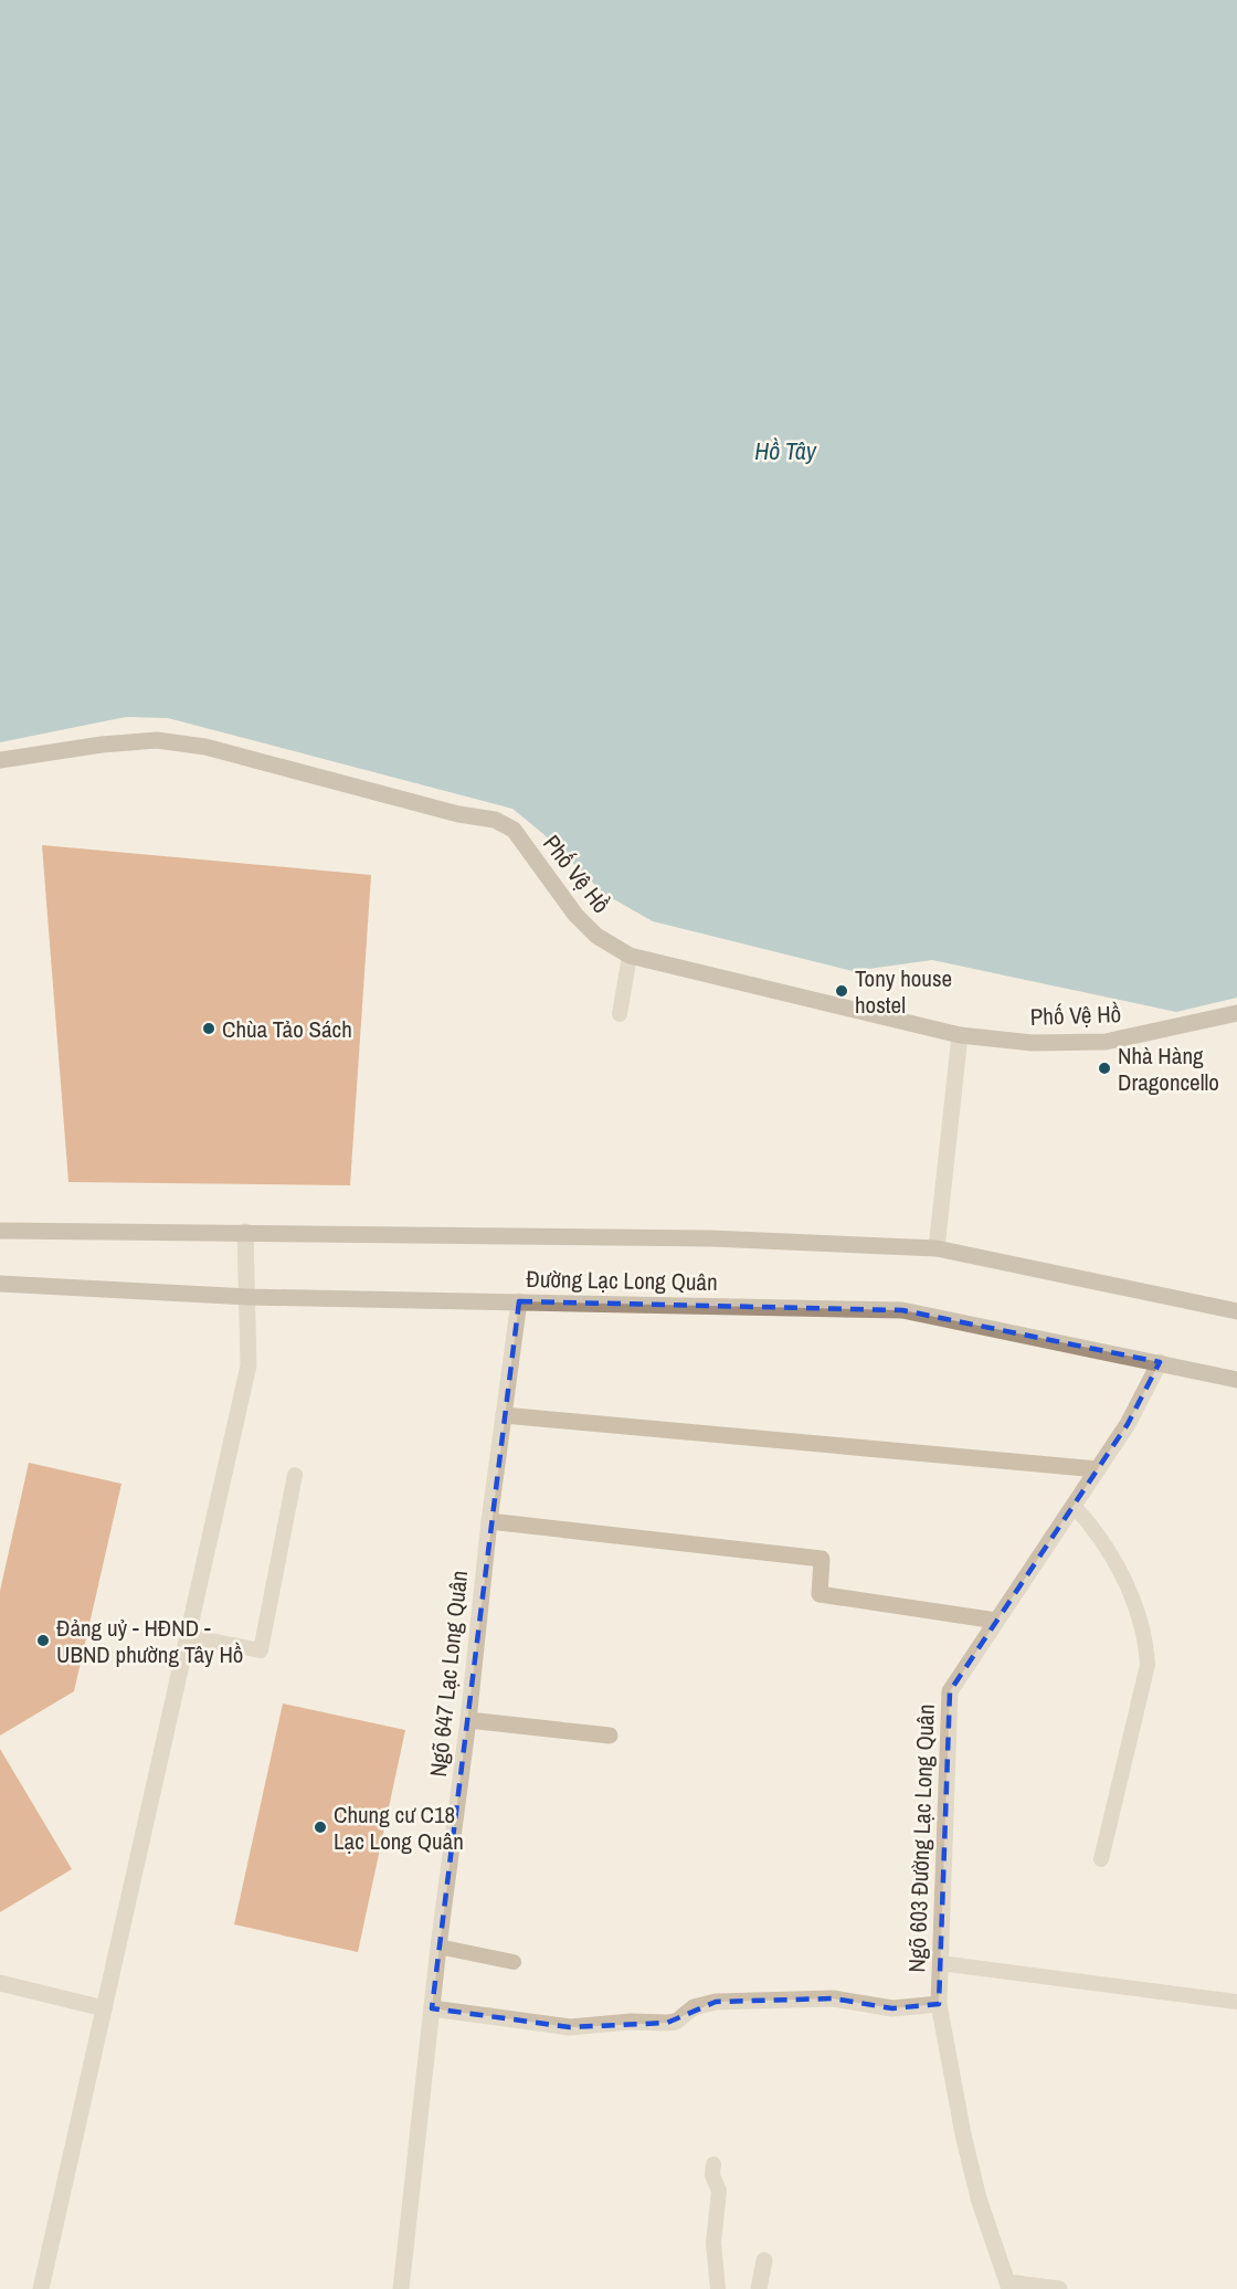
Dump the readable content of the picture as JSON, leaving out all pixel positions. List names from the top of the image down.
{
  "streets": {
    "main road": ["Phố Vệ Hồ", "Đường Lạc Long Quân"],
    "street": ["Ngõ 647 Lạc Long Quân", "Ngõ 603 Đường Lạc Long Quân"]
  },
  "crossings": [
    ["Đường Lạc Long Quân", "Ngõ 647 Lạc Long Quân"],
    ["Đường Lạc Long Quân", "Ngõ 603 Đường Lạc Long Quân"]
  ],
  "water": ["Hồ Tây"],
  "places": [
    "Tony house hostel",
    "Chùa Tảo Sách",
    "Nhà Hàng Dragoncello",
    "Đảng uỷ - HĐND - UBND phường Tây Hồ",
    "Chung cư C18 Lạc Long Quân"
  ]
}
